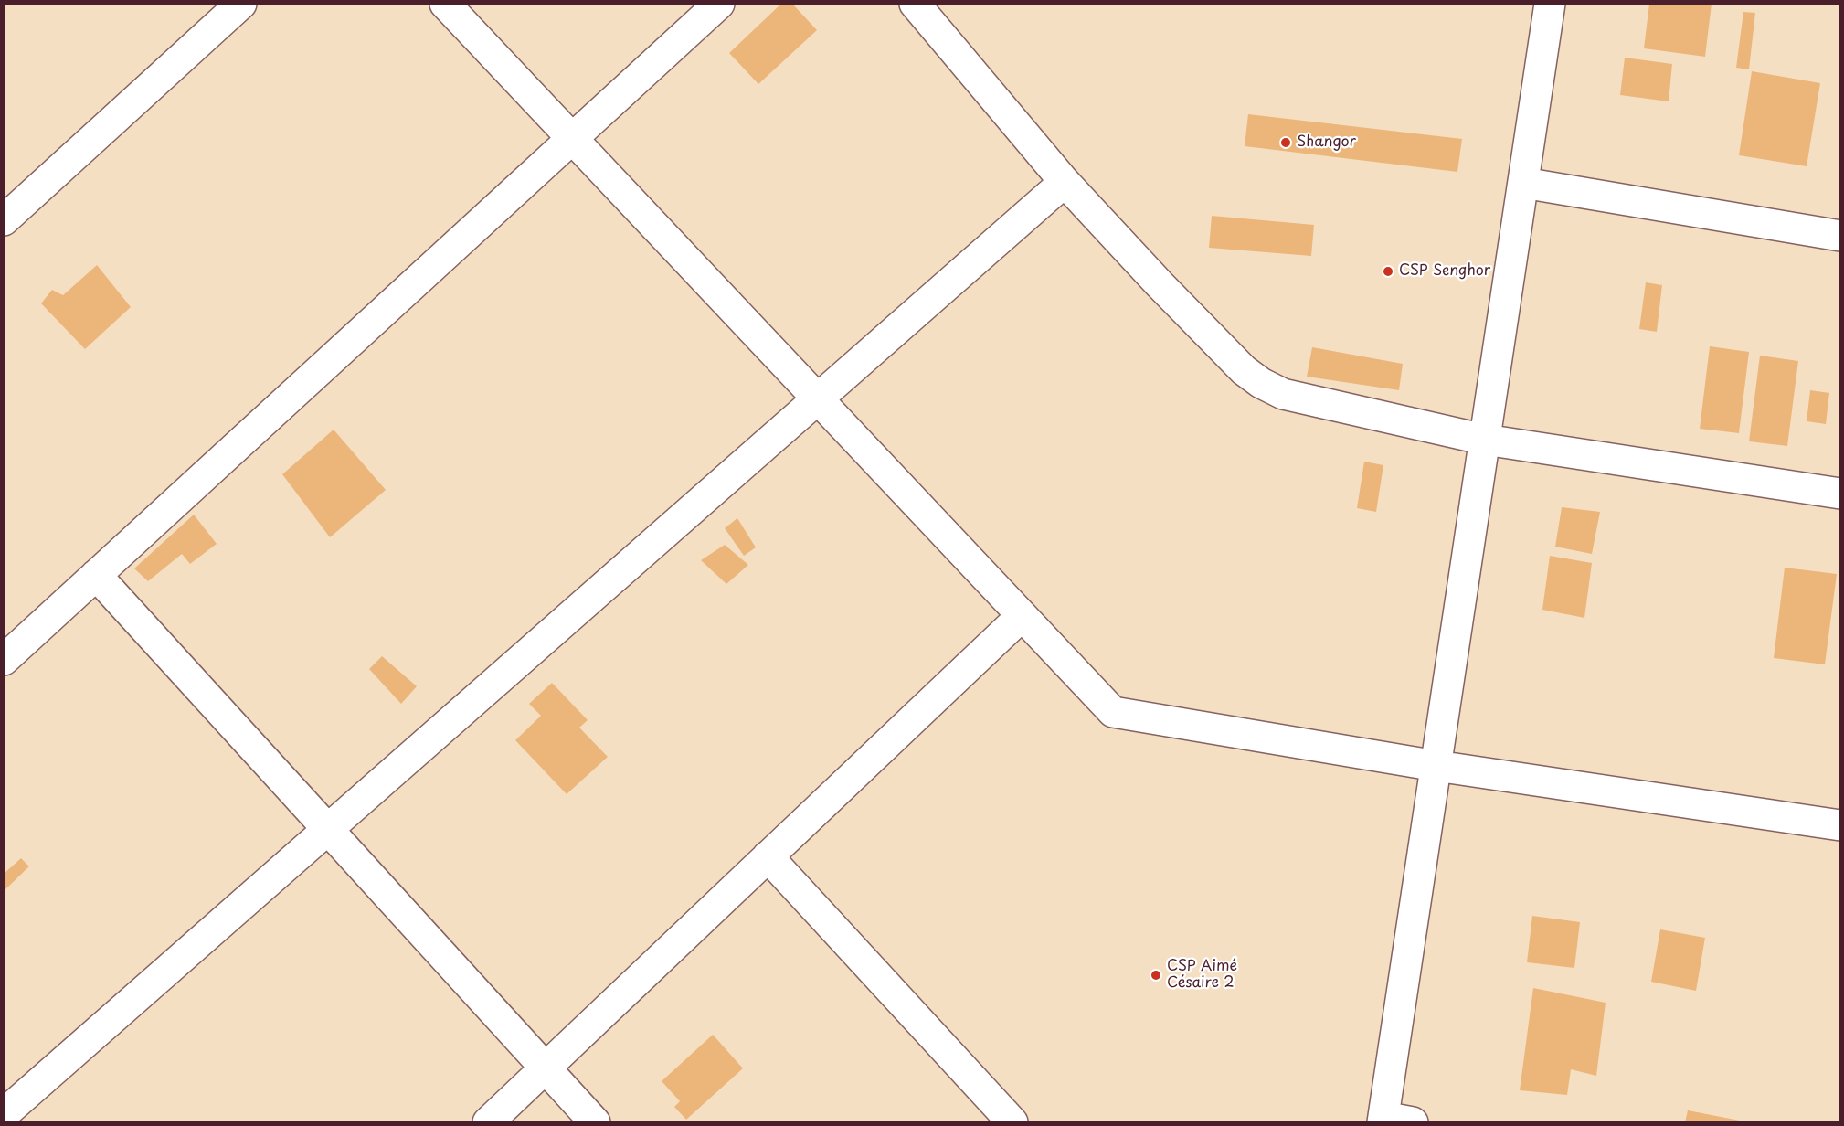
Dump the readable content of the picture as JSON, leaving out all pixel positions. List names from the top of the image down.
{
  "places": ["Shangor", "CSP Senghor", "CSP Aimé Césaire 2"]
}
